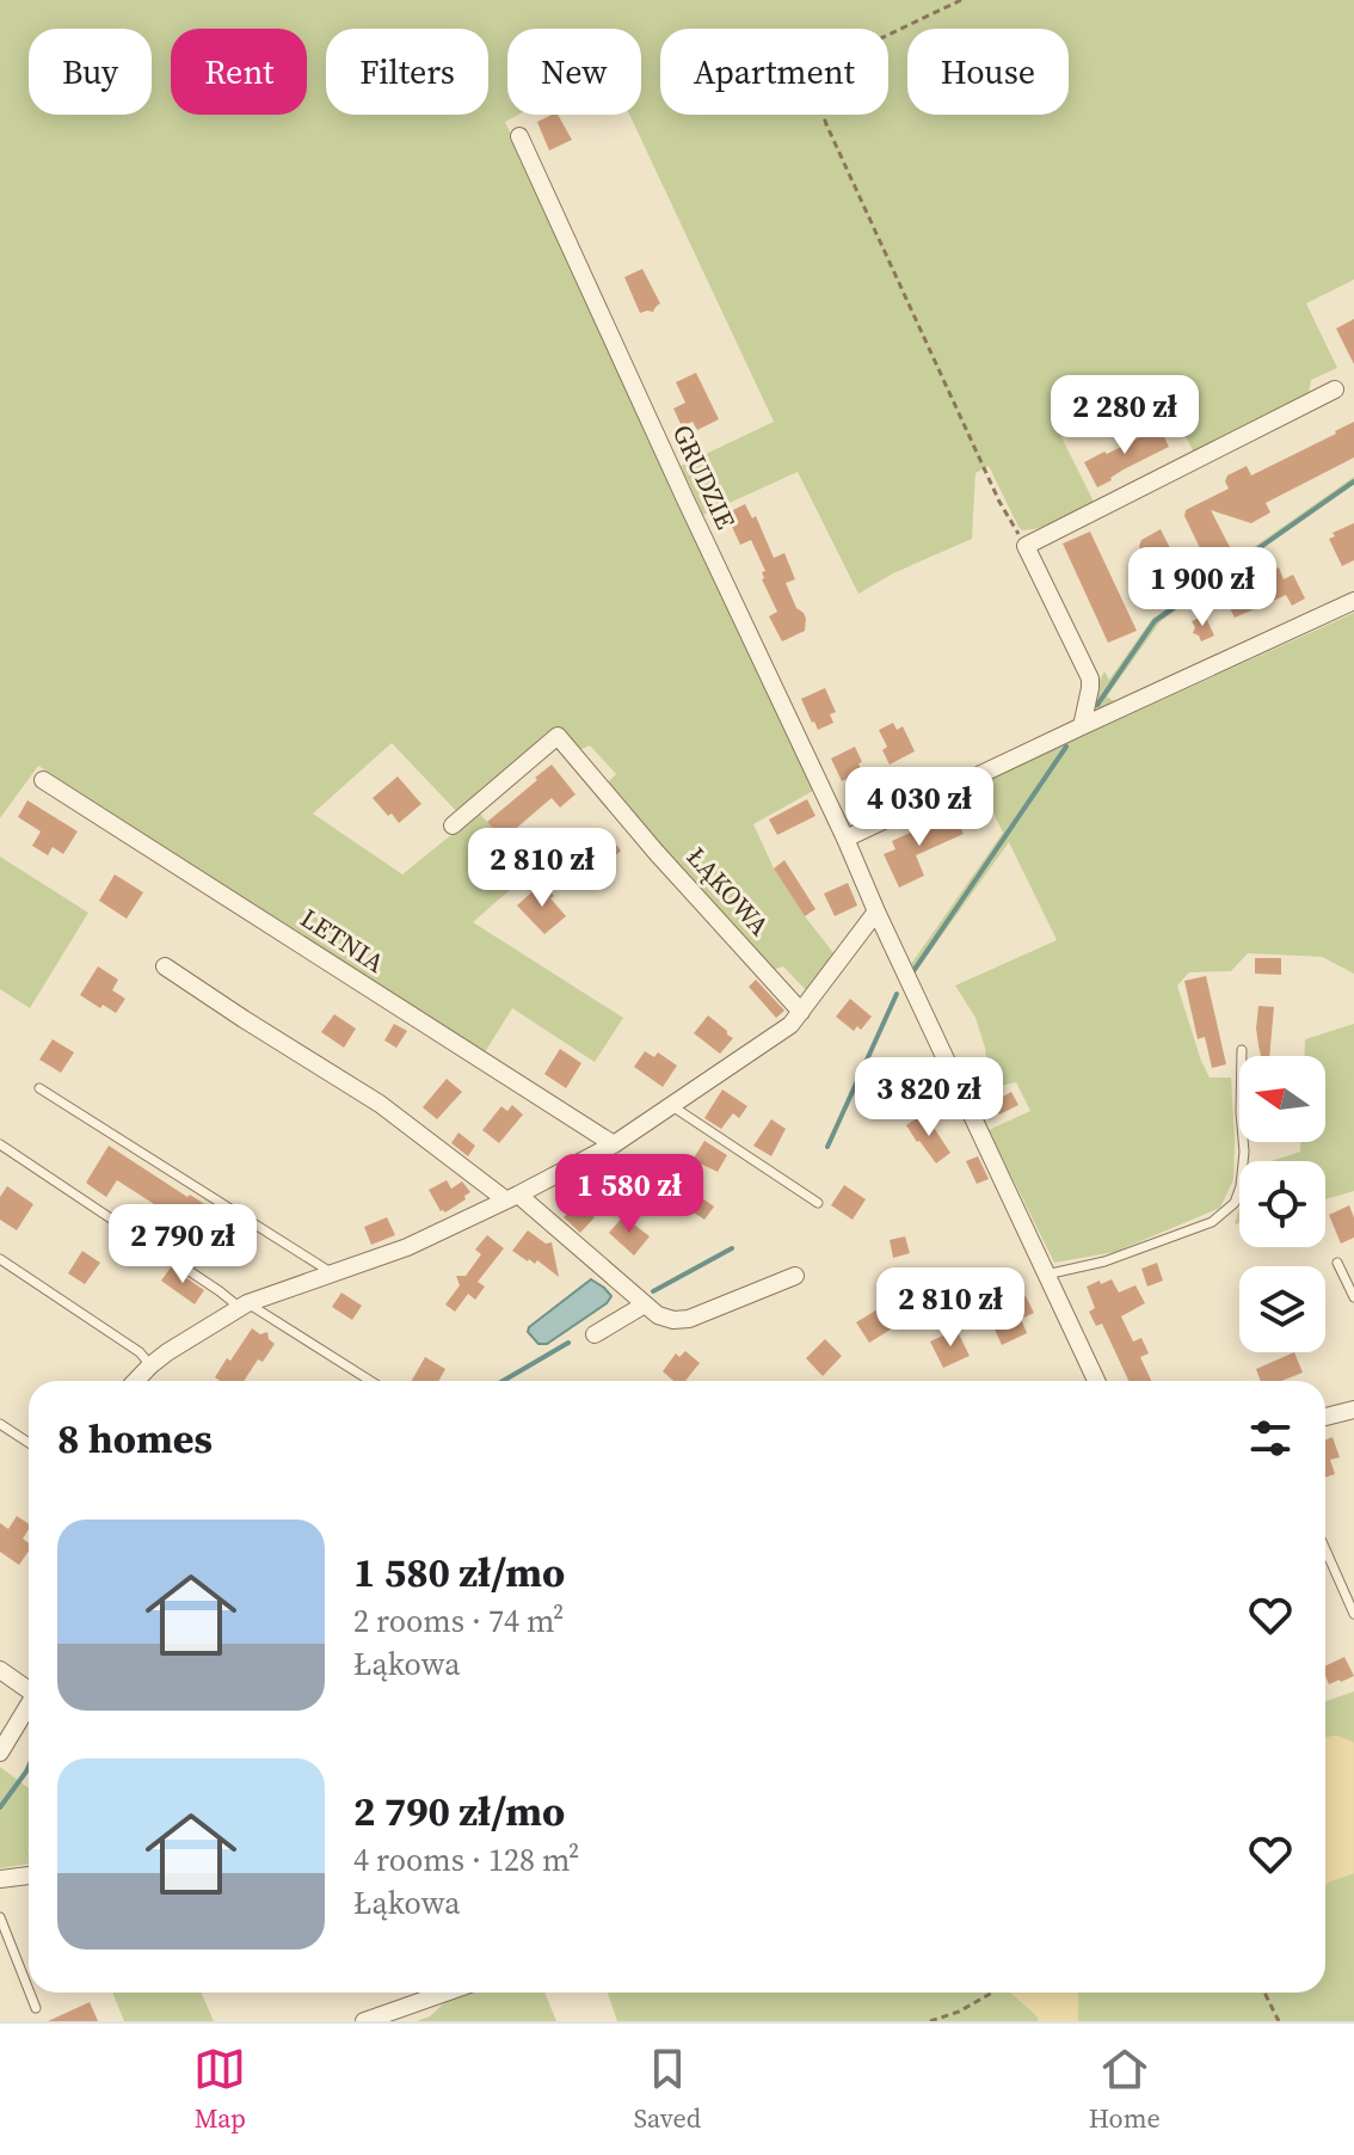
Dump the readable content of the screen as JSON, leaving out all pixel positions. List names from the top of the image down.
{
  "streets": {
    "street": ["GRUDZIE", "ŁĄKOWA", "LETNIA"]
  },
  "north": "left",
  "page": {
    "chip": [
      "Buy",
      "Rent",
      "Filters",
      "New",
      "Apartment",
      "House"
    ],
    "price": [
      "2 280 zł",
      "1 900 zł",
      "4 030 zł",
      "2 810 zł",
      "3 820 zł",
      "1 580 zł",
      "2 790 zł",
      "2 810 zł"
    ],
    "heading": "8 homes",
    "list": [
      {
        "name": "1 580 zł/mo",
        "note": "2 rooms · 74 m² · Łąkowa"
      },
      {
        "name": "2 790 zł/mo",
        "note": "4 rooms · 128 m² · Łąkowa"
      }
    ],
    "tabs": ["Map", "Saved", "Home"]
  }
}
